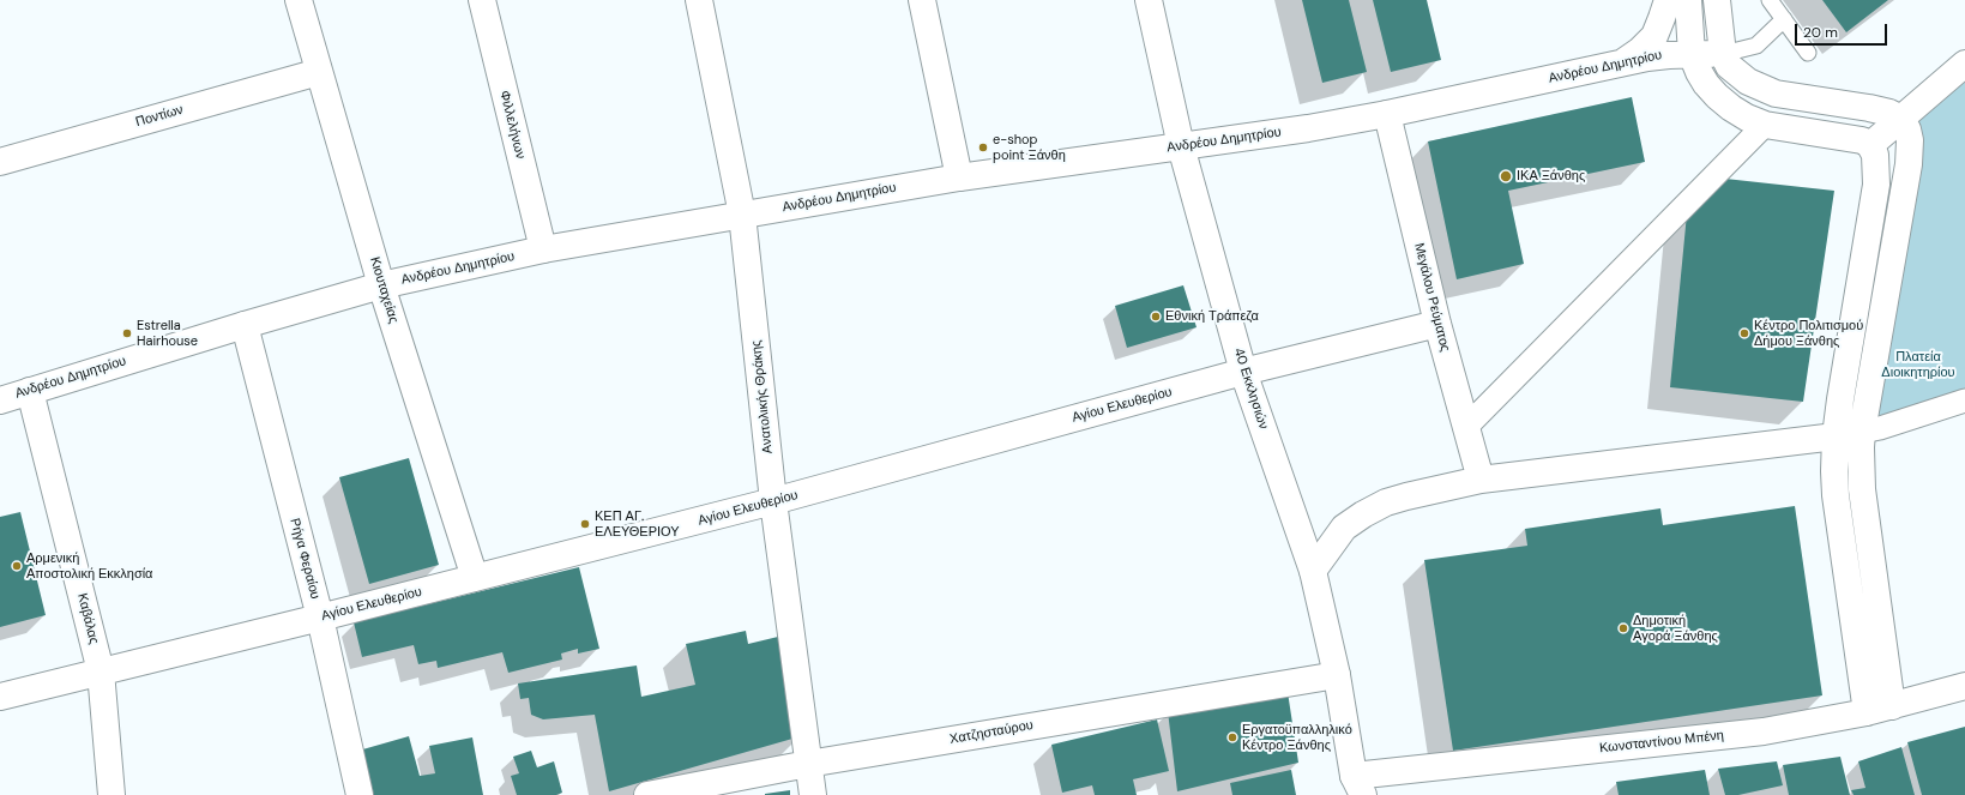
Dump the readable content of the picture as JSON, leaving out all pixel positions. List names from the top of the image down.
{
  "streets": {
    "street": [
      "Ανδρέου Δημητρίου",
      "Ποντίων",
      "Φιλλελήνων",
      "Κιουταχείας",
      "Μεγάλου Ρεύματος",
      "40 Εκκλησιών",
      "Ανατολικής Θράκης",
      "Αγίου Ελευθερίου",
      "Ρήγα Φεραίου",
      "Καβάλας",
      "Χατζησταύρου",
      "Κωνσταντίνου Μπένη"
    ]
  },
  "crossings": [
    ["Ανδρέου Δημητρίου", "Φιλλελήνων"],
    ["Ανδρέου Δημητρίου", "Κιουταχείας"],
    ["Ανδρέου Δημητρίου", "Μεγάλου Ρεύματος"],
    ["Ανδρέου Δημητρίου", "40 Εκκλησιών"],
    ["Ανδρέου Δημητρίου", "Ανατολικής Θράκης"],
    ["Ανδρέου Δημητρίου", "Ρήγα Φεραίου"],
    ["Ανδρέου Δημητρίου", "Καβάλας"],
    ["Ποντίων", "Κιουταχείας"],
    ["Κιουταχείας", "Αγίου Ελευθερίου"],
    ["Μεγάλου Ρεύματος", "Αγίου Ελευθερίου"],
    ["40 Εκκλησιών", "Αγίου Ελευθερίου"],
    ["40 Εκκλησιών", "Χατζησταύρου"],
    ["40 Εκκλησιών", "Κωνσταντίνου Μπένη"],
    ["Ανατολικής Θράκης", "Αγίου Ελευθερίου"],
    ["Ανατολικής Θράκης", "Χατζησταύρου"],
    ["Αγίου Ελευθερίου", "Ρήγα Φεραίου"],
    ["Αγίου Ελευθερίου", "Καβάλας"]
  ],
  "parks": ["Πλατεία Διοικητηρίου"],
  "places": [
    "e-shop point Ξάνθη",
    "ΙΚΑ Ξάνθης",
    "Εθνική Τράπεζα",
    "Estrella Hairhouse",
    "Κέντρο Πολιτισμού Δήμου Ξάνθης",
    "ΚΕΠ ΑΓ. ΕΛΕΥΘΕΡΙΟΥ",
    "Αρμενική Αποστολική Εκκλησία",
    "Δημοτική Αγορά Ξάνθης",
    "Εργατοϋπαλληλικό Κέντρο Ξάνθης"
  ],
  "scale_bar": "20 m"
}
